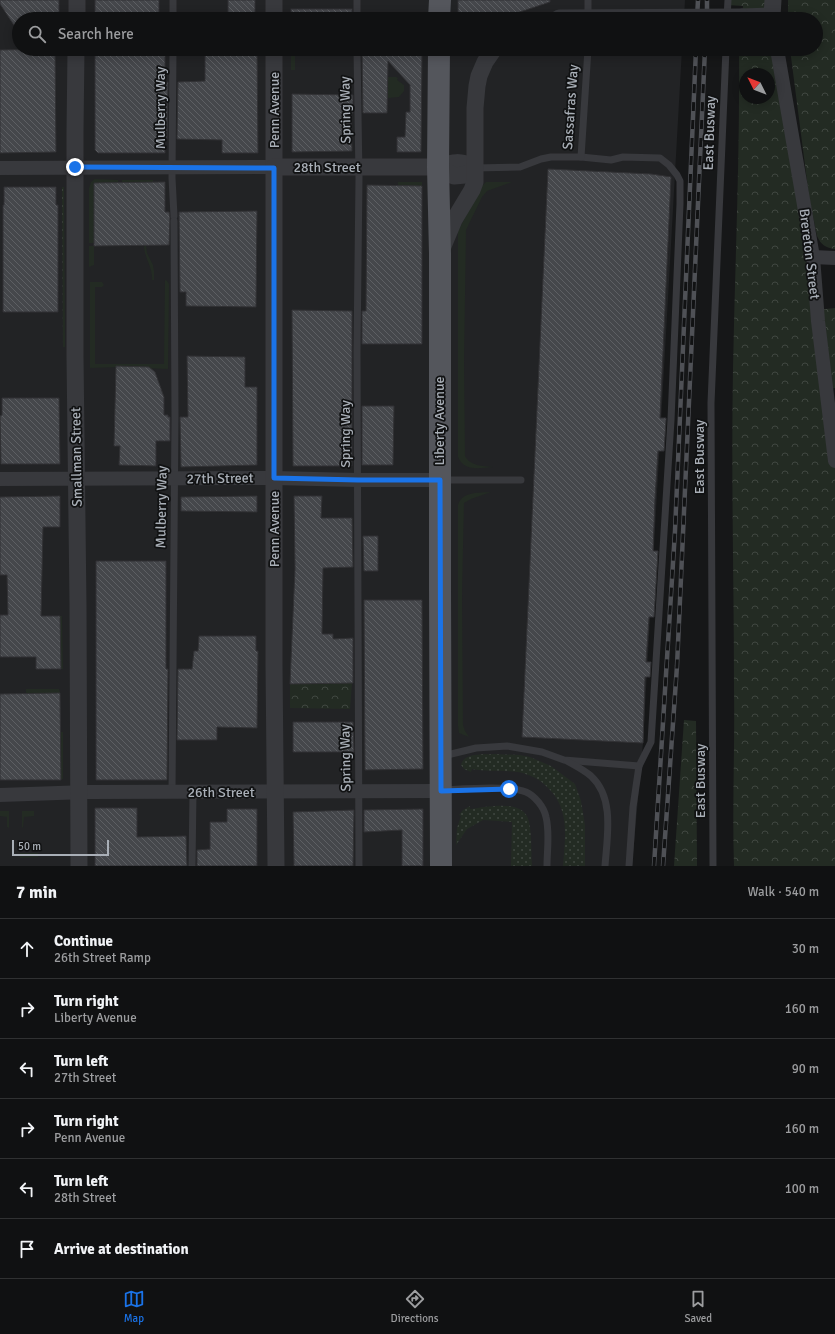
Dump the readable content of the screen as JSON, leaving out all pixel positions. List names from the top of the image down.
{
  "streets": {
    "main road": ["Liberty Avenue"],
    "street": [
      "Penn Avenue",
      "28th Street",
      "Brereton Street",
      "Smallman Street",
      "27th Street",
      "26th Street"
    ],
    "lane": [
      "Sassafras Way",
      "Mulberry Way",
      "Spring Way",
      "East Busway"
    ]
  },
  "crossings": [
    ["Sassafras Way", "28th Street"],
    ["Mulberry Way", "28th Street"],
    ["Mulberry Way", "27th Street"],
    ["Mulberry Way", "26th Street"],
    ["Penn Avenue", "28th Street"],
    ["Penn Avenue", "27th Street"],
    ["Penn Avenue", "26th Street"],
    ["Spring Way", "28th Street"],
    ["Spring Way", "27th Street"],
    ["Spring Way", "26th Street"],
    ["28th Street", "Liberty Avenue"],
    ["28th Street", "Smallman Street"],
    ["Liberty Avenue", "27th Street"],
    ["Liberty Avenue", "26th Street"],
    ["Smallman Street", "27th Street"],
    ["Smallman Street", "26th Street"]
  ],
  "scale_bar": "50 m",
  "north": "top left",
  "page": {
    "search": "Search here",
    "scale": "50 m",
    "heading": ["7 min", "Walk · 540 m"],
    "list": [
      ["Continue", "26th Street Ramp", "30 m"],
      ["Turn right", "Liberty Avenue", "160 m"],
      ["Turn left", "27th Street", "90 m"],
      ["Turn right", "Penn Avenue", "160 m"],
      ["Turn left", "28th Street", "100 m"],
      "Arrive at destination"
    ],
    "nav": ["Map", "Directions", "Saved"]
  }
}
